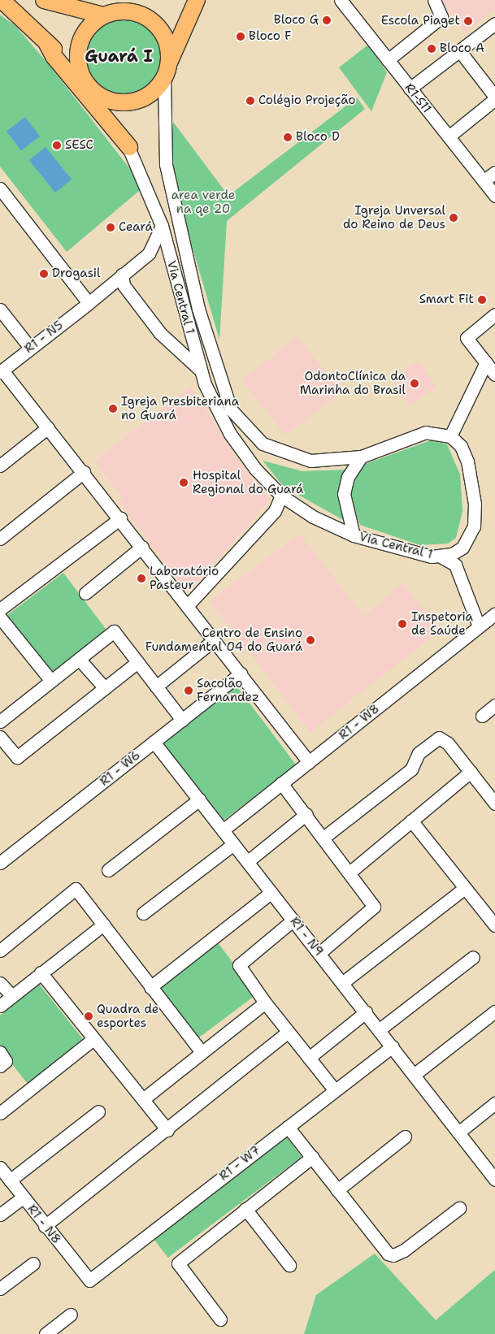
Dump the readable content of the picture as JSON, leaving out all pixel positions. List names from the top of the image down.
{
  "streets": {
    "main road": ["Via Central 1"],
    "street": [
      "R1-S11",
      "R1 - N5",
      "R1 - W8",
      "R1 - W6",
      "R1 - N9",
      "R1 - W7",
      "R1 - N8"
    ]
  },
  "crossings": [
    ["R1 - W8", "R1 - N9"],
    ["R1 - W6", "R1 - N9"],
    ["R1 - N9", "R1 - W7"],
    ["R1 - W7", "R1 - N8"]
  ],
  "districts": ["Guará I"],
  "parks": ["area verde na qe 20"],
  "places": [
    "Bloco G",
    "Escola Piaget",
    "Bloco F",
    "Bloco A",
    "Colégio Projeção",
    "Bloco D",
    "SESC",
    "Igreja Unversal do Reino de Deus",
    "Ceará",
    "Drogasil",
    "Smart Fit",
    "OdontoClínica da Marinha do Brasil",
    "Igreja Presbiteriana no Guará",
    "Hospital Regional do Guará",
    "Laboratório Pasteur",
    "Inspetoria de Saúde",
    "Centro de Ensino Fundamental 04 do Guará",
    "Sacolão Fernandez",
    "Quadra de esportes"
  ]
}
